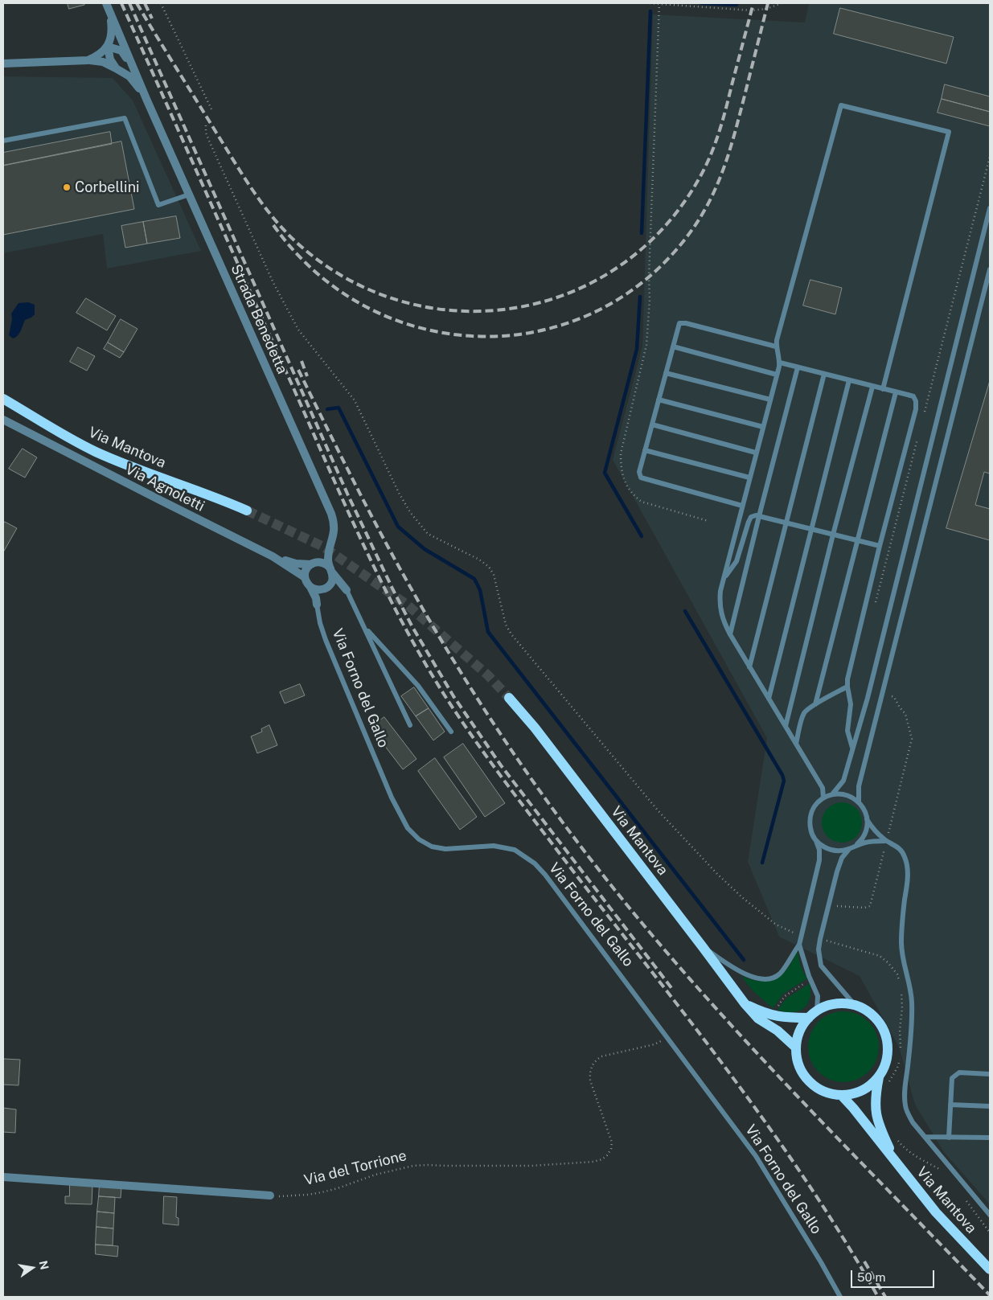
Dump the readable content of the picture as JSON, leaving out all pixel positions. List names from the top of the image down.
{
  "streets": {
    "main road": ["Via Mantova"],
    "street": ["Strada Benedetta", "Via Agnoletti", "Via Forno del Gallo"],
    "path": ["Via del Torrione"]
  },
  "crossings": [
    ["Strada Benedetta", "Via Agnoletti"],
    ["Strada Benedetta", "Via Forno del Gallo"],
    ["Via Agnoletti", "Via Forno del Gallo"],
    ["Via Forno del Gallo", "Via del Torrione"]
  ],
  "places": ["Corbellini"],
  "scale_bar": "50 m",
  "north": "right"
}
